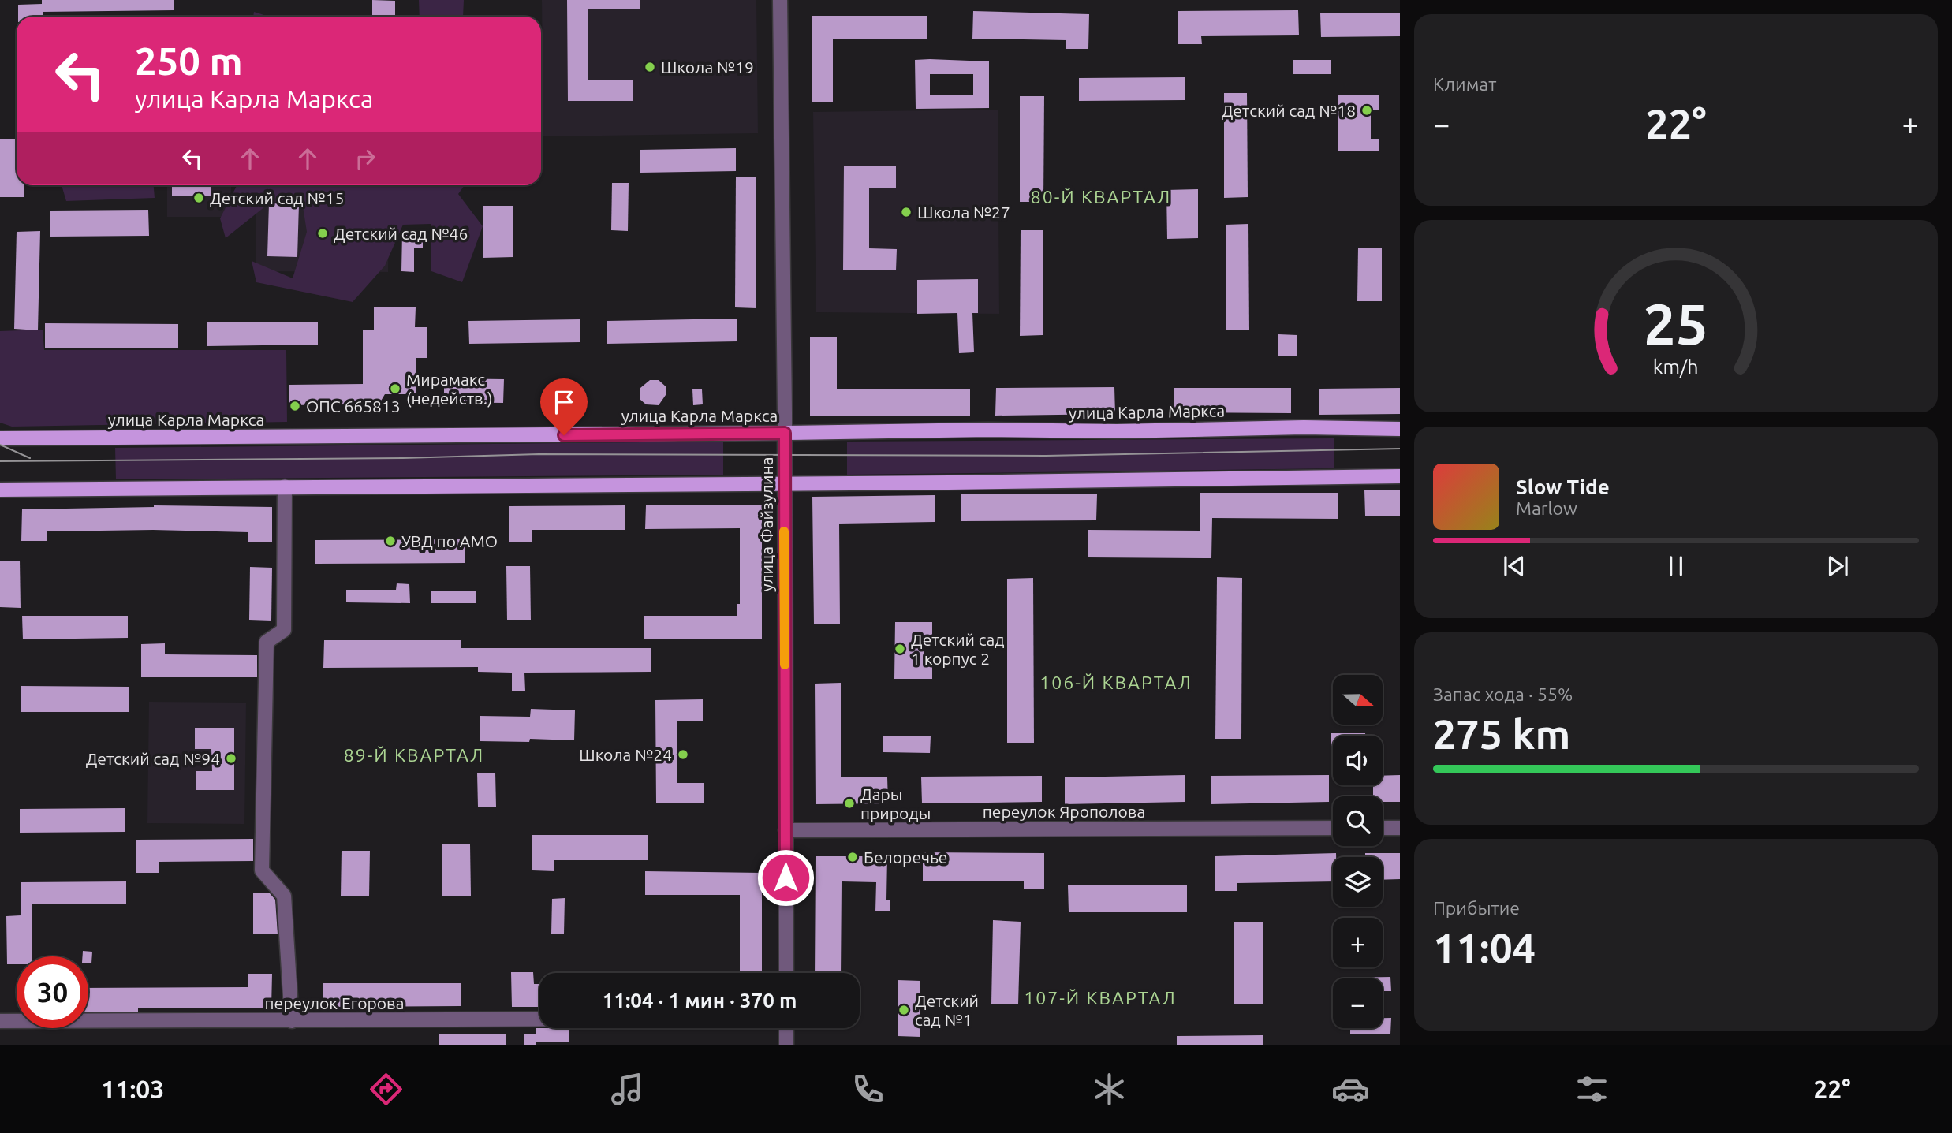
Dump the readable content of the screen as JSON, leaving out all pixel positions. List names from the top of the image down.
{
  "streets": {
    "main road": ["улица Карла Маркса"],
    "street": ["улица Файзулина", "переулок Ярополова", "переулок Егорова"]
  },
  "crossings": [
    ["улица Карла Маркса", "улица Файзулина"],
    ["улица Файзулина", "переулок Ярополова"]
  ],
  "districts": [
    "80-Й КВАРТАЛ",
    "106-Й КВАРТАЛ",
    "89-Й КВАРТАЛ",
    "107-Й КВАРТАЛ"
  ],
  "places": [
    "Школа №19",
    "Детский сад №18",
    "Детский сад №15",
    "Школа №27",
    "Детский сад №46",
    "Мирамакс (недейств.)",
    "ОПС 665813",
    "УВД по АМО",
    "Детский сад 1 корпус 2",
    "Школа №24",
    "Детский сад №94",
    "Дары природы",
    "Белоречье",
    "Детский сад №1"
  ],
  "north": "right",
  "page": {
    "tile": [
      "Климат",
      ["Запас хода · 55%", "275 km"],
      ["Прибытие", "11:04"]
    ],
    "turn": ["250 m", "улица Карла Маркса"],
    "heat": ["−", "22°", "+"],
    "song": ["Slow Tide", "Marlow"],
    "map_buttons": ["+", "−"],
    "limit": "30",
    "trip": "11:04 · 1 мин · 370 m",
    "tabs": ["11:03", "22°"],
    "gauge": ["25", "km/h"]
  }
}
